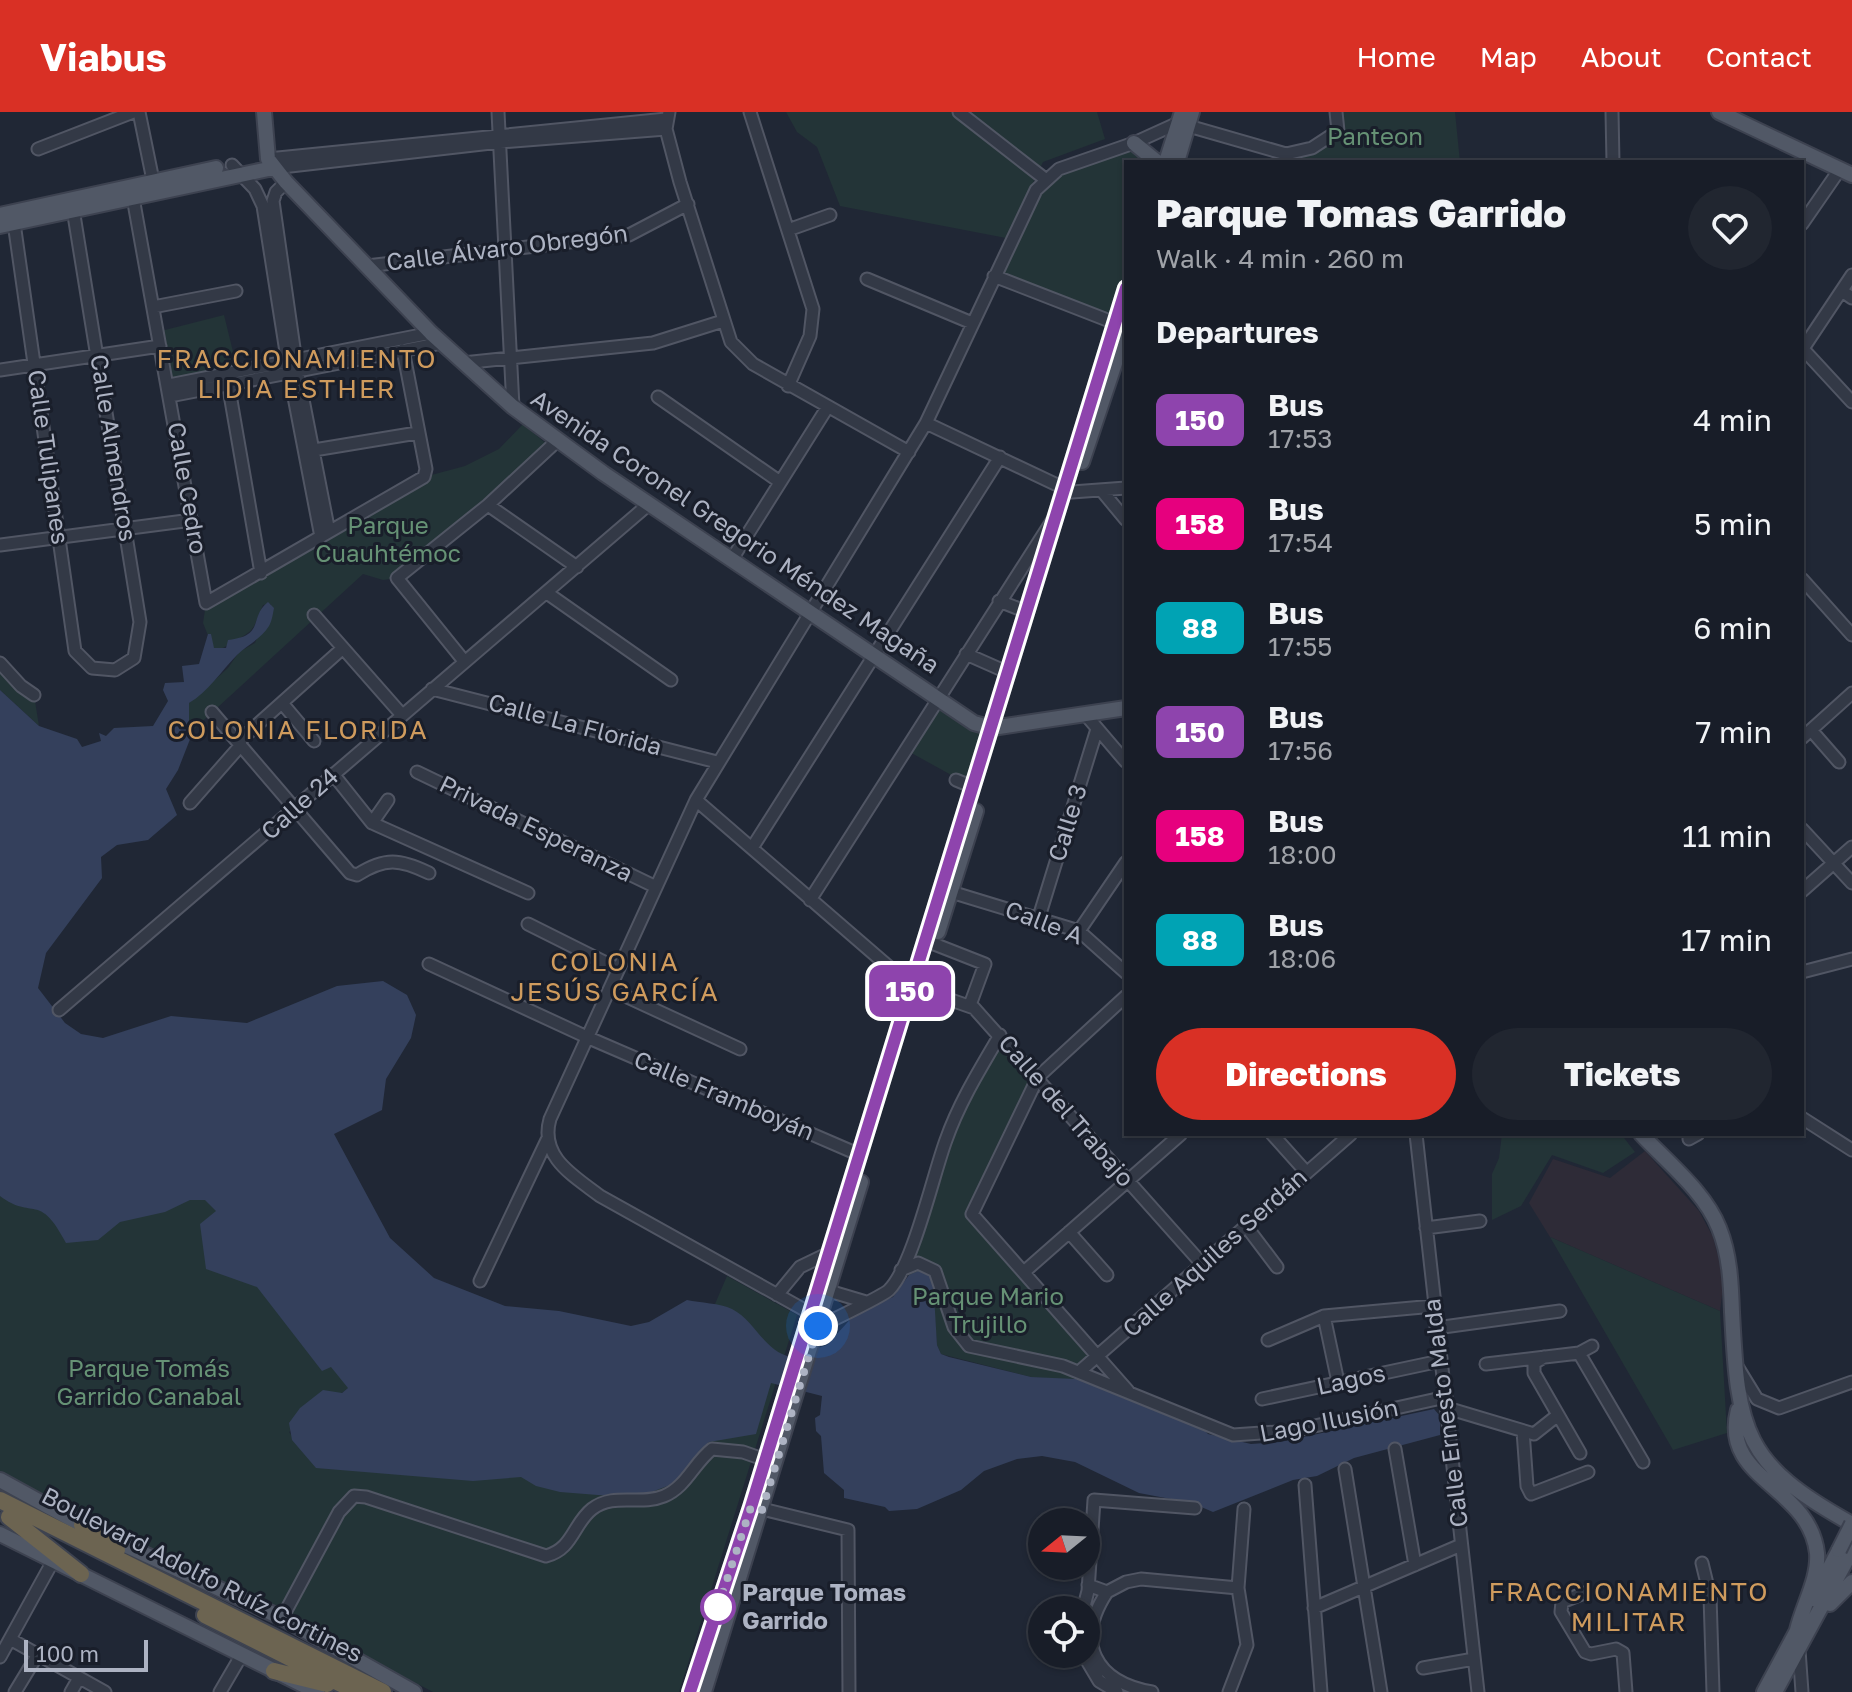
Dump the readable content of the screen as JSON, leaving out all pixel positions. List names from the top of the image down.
{
  "streets": {
    "highway": ["Boulevard Adolfo Ruíz Cortines"],
    "main road": ["Avenida Coronel Gregorio Méndez Magaña"],
    "street": [
      "Calle Álvaro Obregón",
      "Calle Almendros",
      "Calle Tulipanes",
      "Calle Cedro",
      "Calle La Florida",
      "Calle 24",
      "Calle 3",
      "Privada Esperanza",
      "Calle A",
      "Calle Framboyán",
      "Calle del Trabajo",
      "Calle Aquiles Serdán",
      "Lagos",
      "Calle Ernesto Malda",
      "Lago Ilusión"
    ]
  },
  "crossings": [
    ["Calle Álvaro Obregón", "Avenida Coronel Gregorio Méndez Magaña"],
    ["Calle Almendros", "Calle Tulipanes"],
    ["Avenida Coronel Gregorio Méndez Magaña", "Calle 24"],
    ["Calle La Florida", "Calle 24"],
    ["Calle 3", "Calle A"],
    ["Calle del Trabajo", "Calle Aquiles Serdán"],
    ["Calle Aquiles Serdán", "Lago Ilusión"],
    ["Lagos", "Calle Ernesto Malda"],
    ["Calle Ernesto Malda", "Lago Ilusión"]
  ],
  "districts": [
    "FRACCIONAMIENTO LIDIA ESTHER",
    "COLONIA FLORIDA",
    "COLONIA JESÚS GARCÍA",
    "FRACCIONAMIENTO MILITAR"
  ],
  "parks": [
    "Panteon",
    "Parque Cuauhtémoc",
    "Parque Mario Trujillo",
    "Parque Tomás Garrido Canabal"
  ],
  "places": ["Parque Tomas Garrido"],
  "lines": ["bus line 150"],
  "scale_bar": "100 m",
  "north": "left",
  "page": {
    "header": "Viabus",
    "nav": [
      "Home",
      "Map",
      "About",
      "Contact"
    ],
    "on_map": "150",
    "heading": [
      ["Parque Tomas Garrido", "Walk · 4 min · 260 m"],
      "Departures"
    ],
    "list": [
      {
        "mark": "150",
        "name": "Bus",
        "note": "17:53",
        "value": "4 min"
      },
      {
        "mark": "158",
        "name": "Bus",
        "note": "17:54",
        "value": "5 min"
      },
      {
        "mark": "88",
        "name": "Bus",
        "note": "17:55",
        "value": "6 min"
      },
      {
        "mark": "150",
        "name": "Bus",
        "note": "17:56",
        "value": "7 min"
      },
      {
        "mark": "158",
        "name": "Bus",
        "note": "18:00",
        "value": "11 min"
      },
      {
        "mark": "88",
        "name": "Bus",
        "note": "18:06",
        "value": "17 min"
      }
    ],
    "buttons": ["Directions", "Tickets"],
    "scale": "100 m"
  }
}
